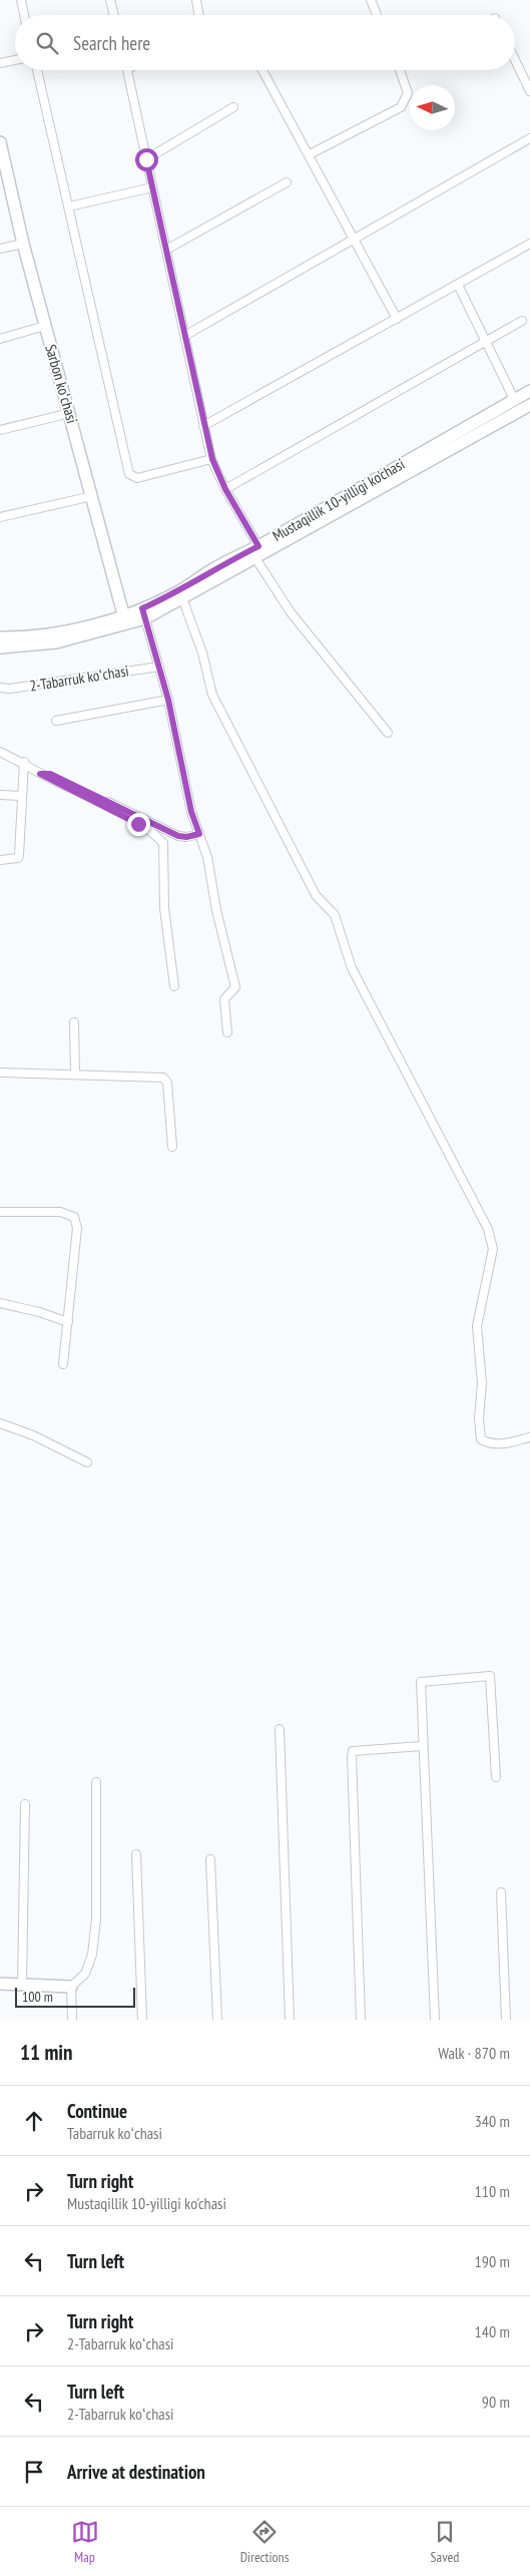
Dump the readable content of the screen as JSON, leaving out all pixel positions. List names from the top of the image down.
{
  "streets": {
    "main road": ["Sarbon koʻchasi", "Mustaqillik 10-yilligi ko'chasi"],
    "street": ["2-Tabarruk koʻchasi"]
  },
  "crossings": [
    ["Sarbon koʻchasi", "Mustaqillik 10-yilligi ko'chasi"]
  ],
  "scale_bar": "100 m",
  "north": "left",
  "page": {
    "search": "Search here",
    "scale": "100 m",
    "heading": ["11 min", "Walk · 870 m"],
    "list": [
      ["Continue", "Tabarruk koʻchasi", "340 m"],
      ["Turn right", "Mustaqillik 10-yilligi ko'chasi", "110 m"],
      ["Turn left", "190 m"],
      ["Turn right", "2-Tabarruk koʻchasi", "140 m"],
      ["Turn left", "2-Tabarruk koʻchasi", "90 m"],
      "Arrive at destination"
    ],
    "nav": ["Map", "Directions", "Saved"]
  }
}
